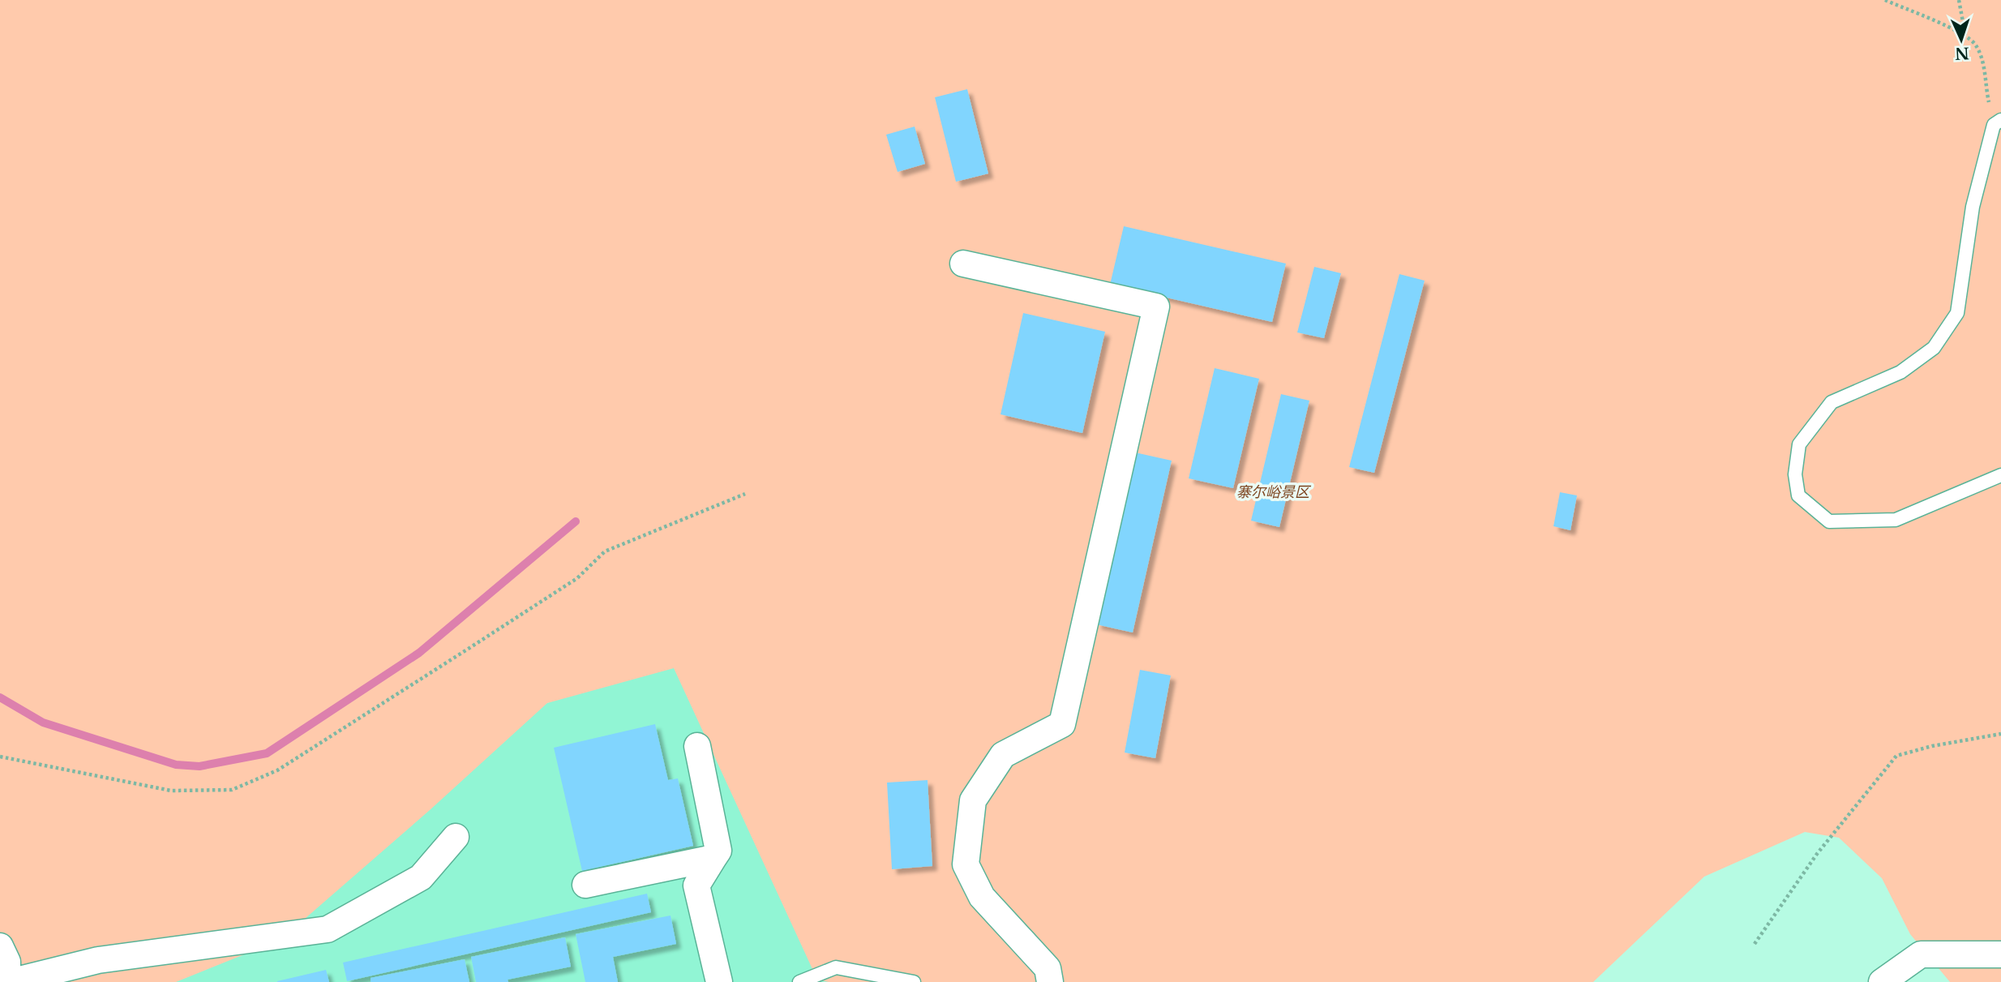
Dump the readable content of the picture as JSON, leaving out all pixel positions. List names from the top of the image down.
{
  "parks": ["寨尔峪景区"],
  "north": "bottom"
}
